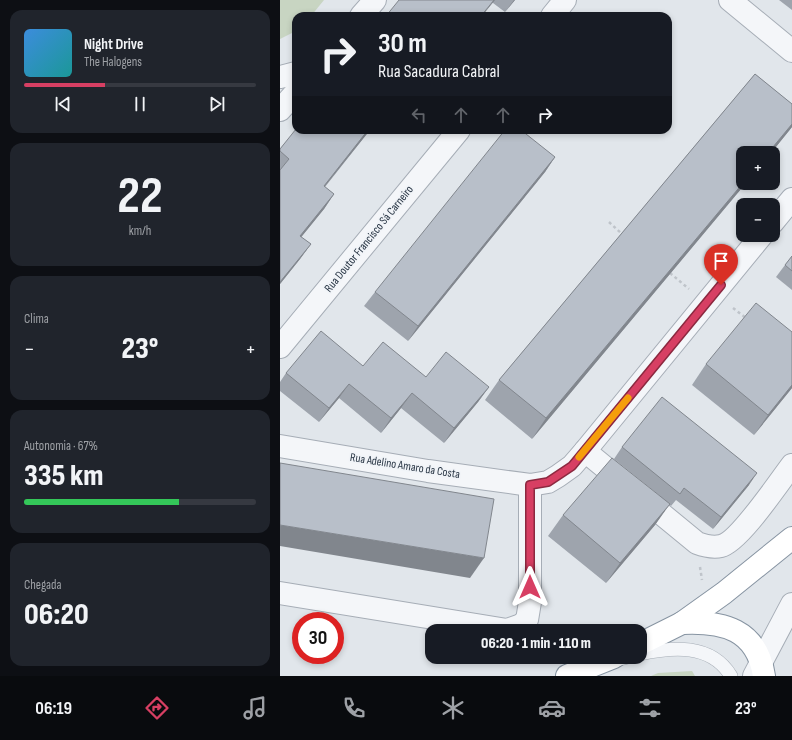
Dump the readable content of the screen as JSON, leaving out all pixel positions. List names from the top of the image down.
{
  "streets": {
    "street": ["Rua Doutor Francisco Sá Carneiro", "Rua Adelino Amaro da Costa"]
  },
  "page": {
    "turn": ["30 m", "Rua Sacadura Cabral"],
    "song": ["Night Drive", "The Halogens"],
    "tile": [
      ["22", "km/h"],
      "Clima",
      ["Autonomia · 67%", "335 km"],
      ["Chegada", "06:20"]
    ],
    "map_buttons": ["+", "−"],
    "heat": ["−", "23°", "+"],
    "limit": "30",
    "trip": "06:20 · 1 min · 110 m",
    "tabs": ["06:19", "23°"]
  }
}
